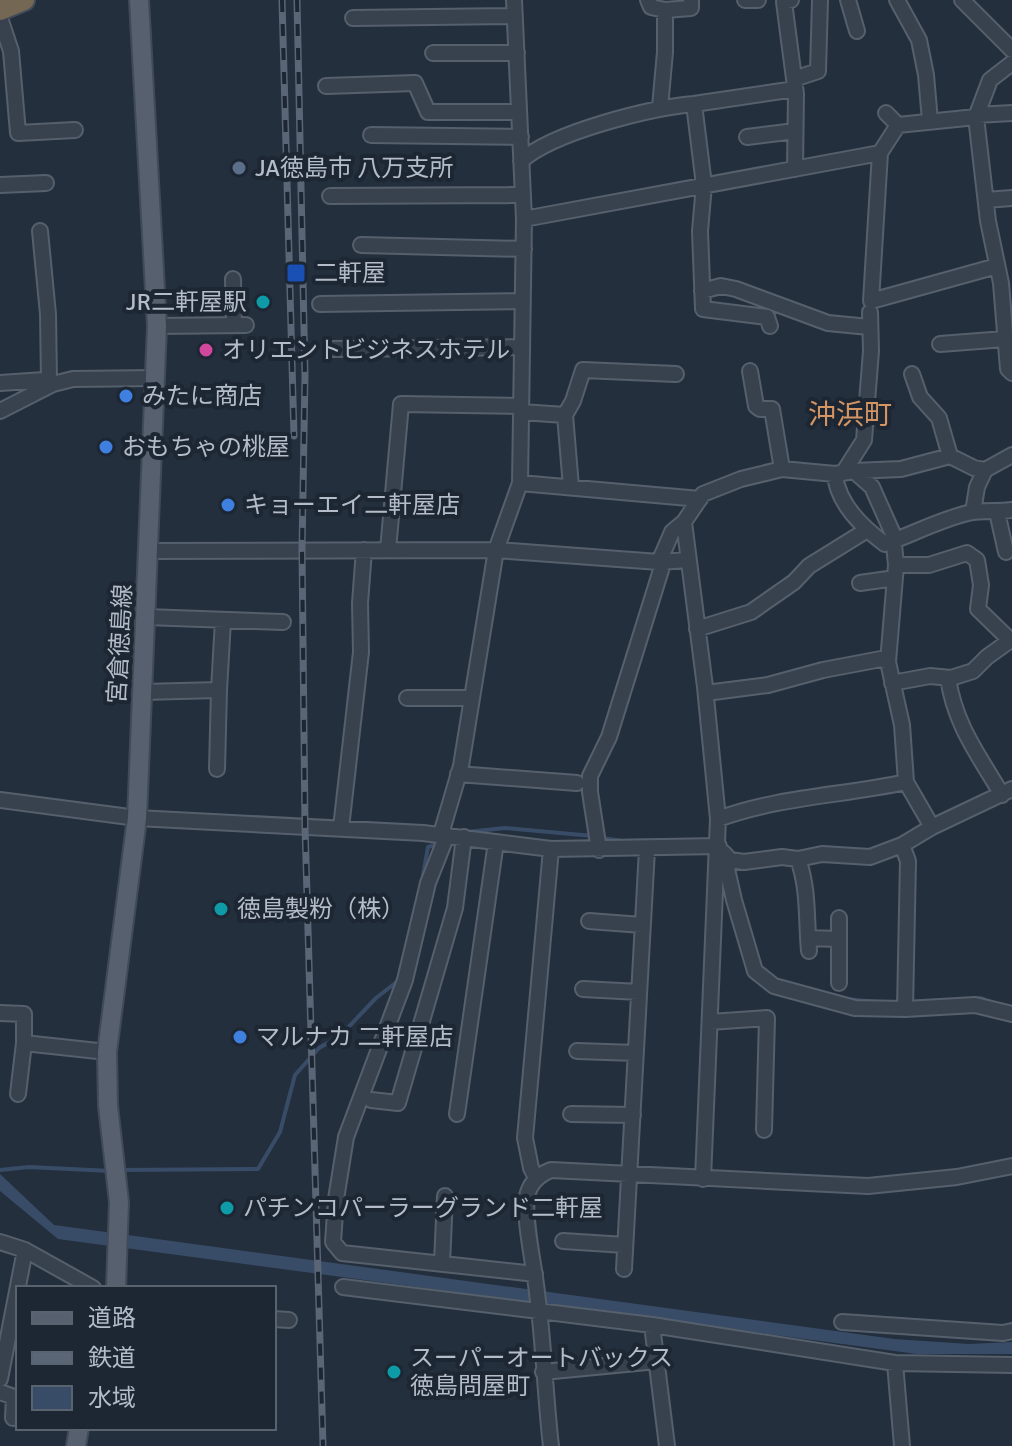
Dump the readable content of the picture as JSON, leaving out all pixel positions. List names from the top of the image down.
{
  "streets": {
    "main road": ["宮倉徳島線"]
  },
  "districts": ["沖浜町"],
  "places": {
    "other": [
      "JA徳島市 八万支所",
      "JR二軒屋駅",
      "オリエントビジネスホテル",
      "みたに商店",
      "おもちゃの桃屋",
      "キョーエイ二軒屋店",
      "徳島製粉（株）",
      "マルナカ 二軒屋店",
      "パチンコパーラーグランド二軒屋",
      "スーパーオートバックス 徳島問屋町"
    ],
    "transit": ["二軒屋"]
  },
  "legend": ["道路", "鉄道", "水域"]
}
